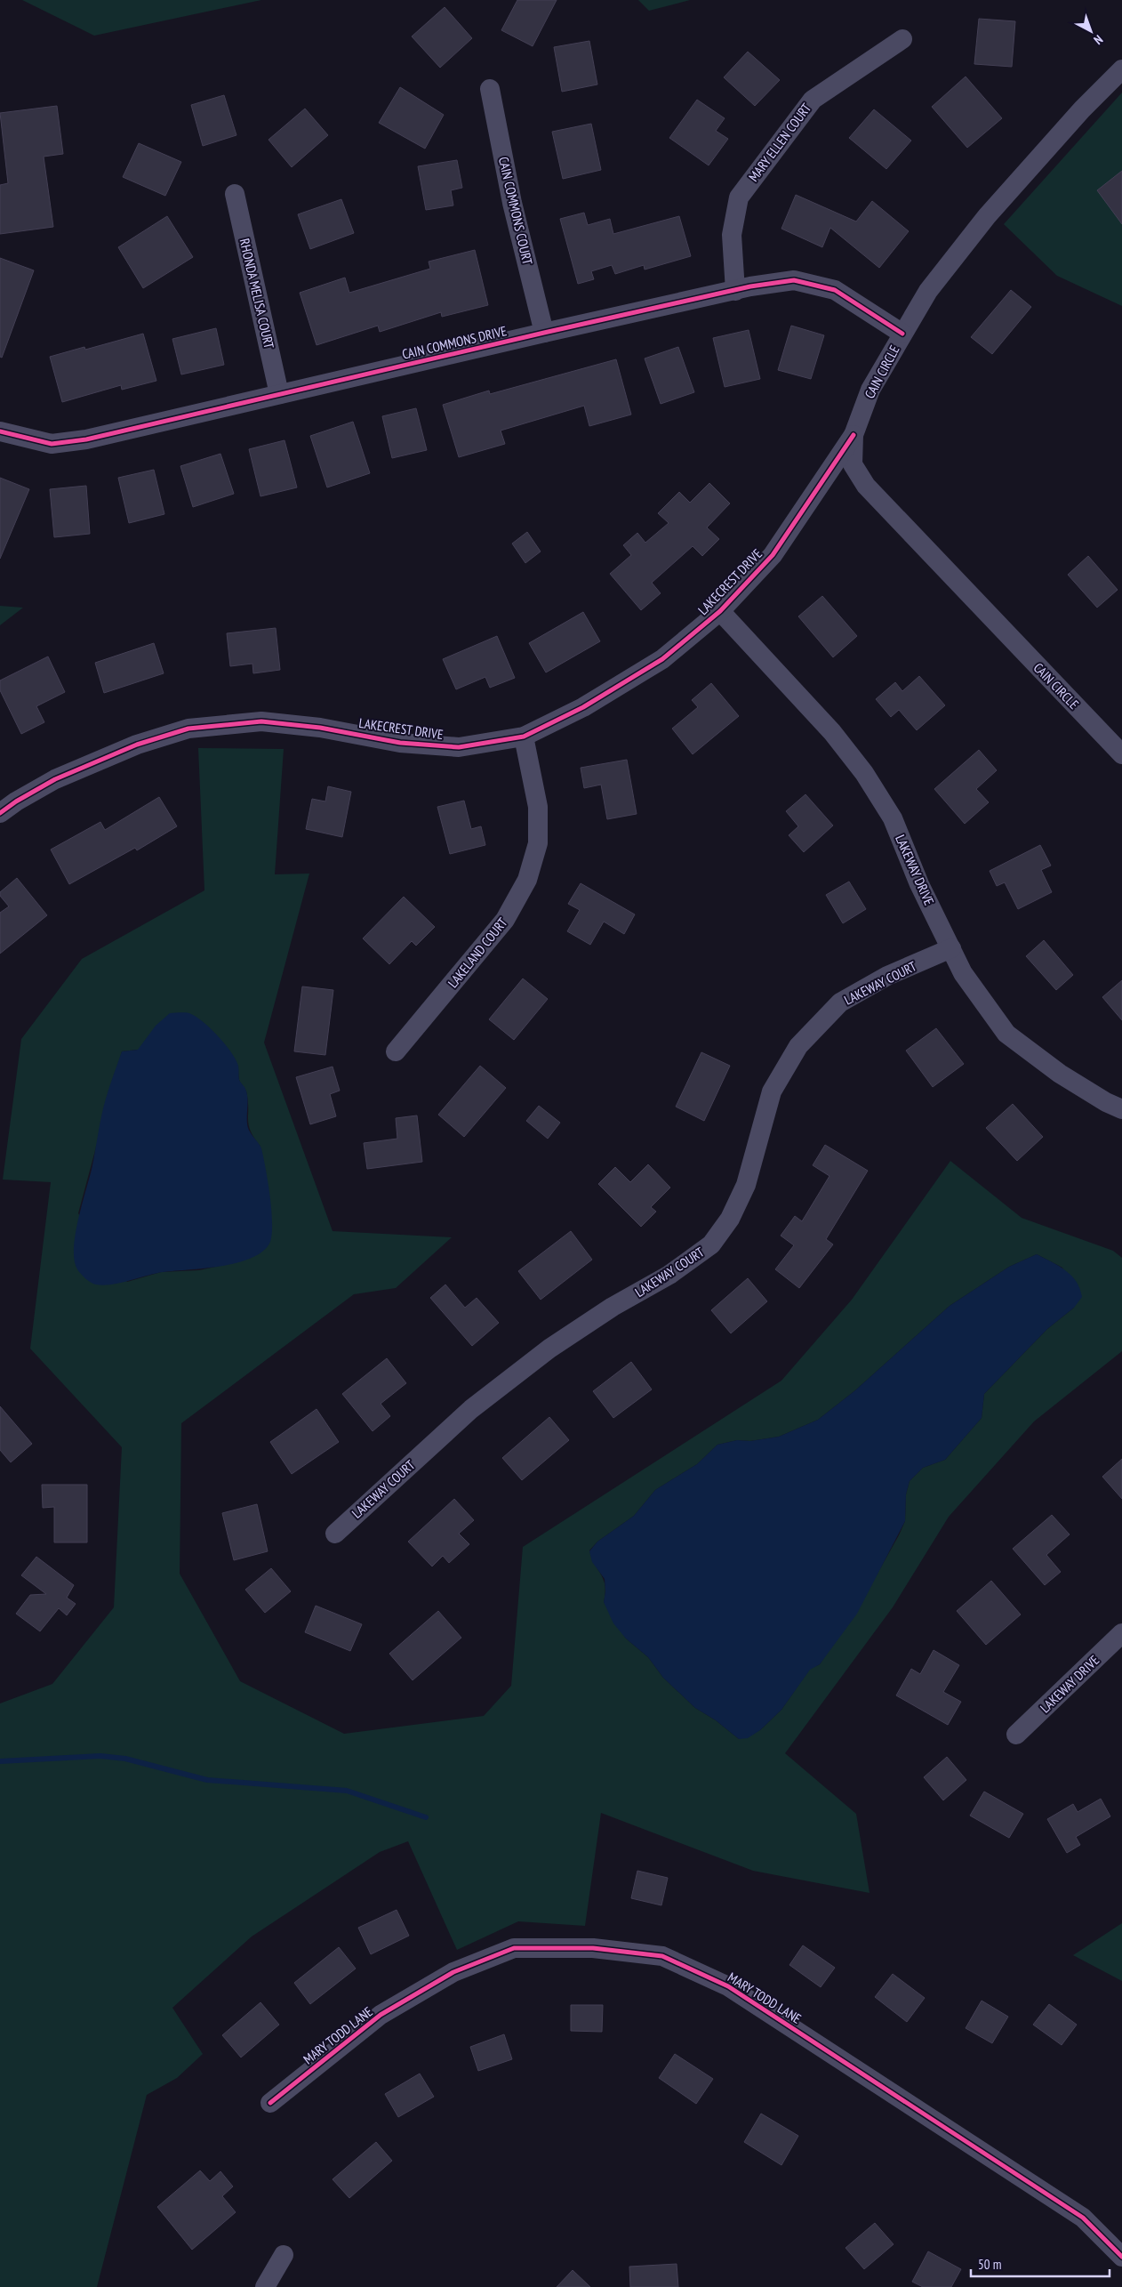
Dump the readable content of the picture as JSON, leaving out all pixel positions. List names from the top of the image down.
{
  "streets": {
    "street": [
      "MARY ELLEN COURT",
      "CAIN COMMONS COURT",
      "RHONDA MELISA COURT",
      "CAIN COMMONS DRIVE",
      "CAIN CIRCLE",
      "LAKECREST DRIVE",
      "LAKEWAY DRIVE",
      "LAKELAND COURT",
      "LAKEWAY COURT",
      "MARY TODD LANE"
    ]
  },
  "crossings": [
    ["MARY ELLEN COURT", "CAIN COMMONS DRIVE"],
    ["CAIN COMMONS COURT", "CAIN COMMONS DRIVE"],
    ["RHONDA MELISA COURT", "CAIN COMMONS DRIVE"],
    ["CAIN COMMONS DRIVE", "CAIN CIRCLE"],
    ["CAIN CIRCLE", "LAKECREST DRIVE"],
    ["LAKECREST DRIVE", "LAKEWAY DRIVE"],
    ["LAKECREST DRIVE", "LAKELAND COURT"],
    ["LAKEWAY DRIVE", "LAKEWAY COURT"]
  ],
  "scale_bar": "50 m",
  "north": "bottom right"
}
